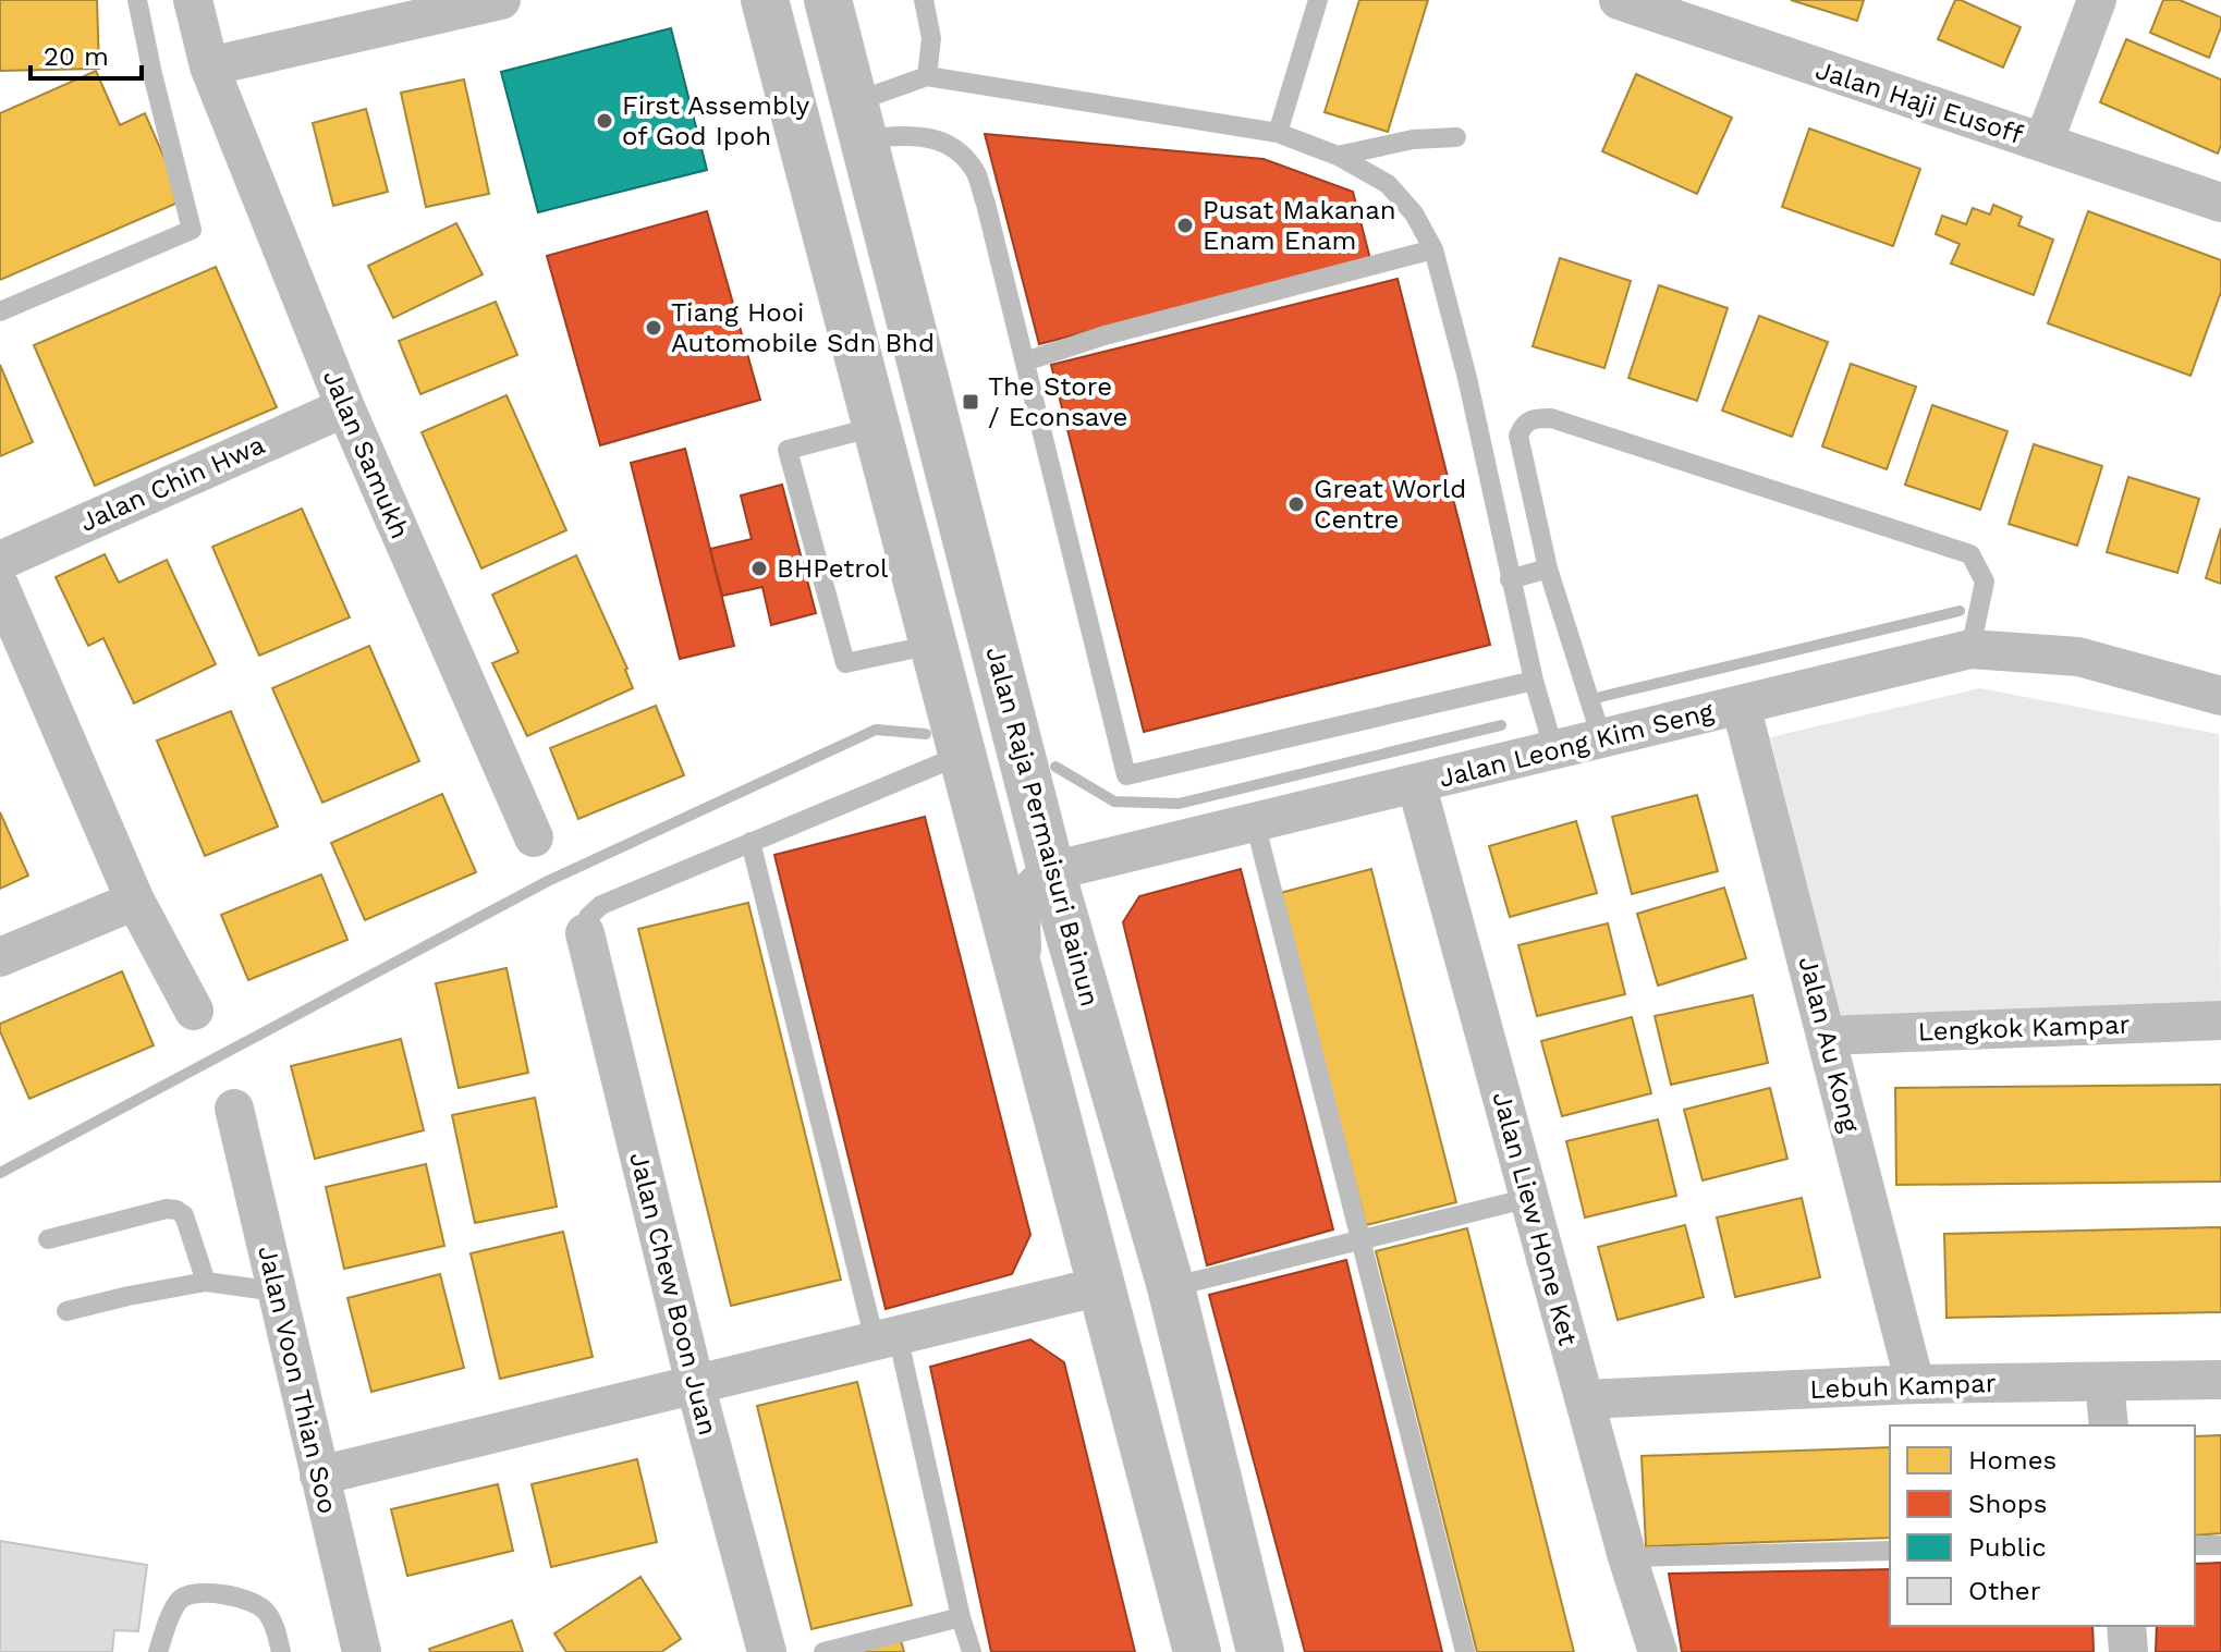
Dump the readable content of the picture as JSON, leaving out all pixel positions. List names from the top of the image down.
{
  "streets": {
    "main road": ["Jalan Raja Permaisuri Bainun"],
    "street": [
      "Jalan Haji Eusoff",
      "Jalan Samukh",
      "Jalan Chin Hwa",
      "Jalan Leong Kim Seng",
      "Lengkok Kampar",
      "Jalan Au Kong",
      "Jalan Liew Hone Ket",
      "Jalan Chew Boon Juan",
      "Jalan Voon Thian Soo",
      "Lebuh Kampar"
    ]
  },
  "crossings": [
    ["Jalan Samukh", "Jalan Chin Hwa"],
    ["Jalan Leong Kim Seng", "Jalan Raja Permaisuri Bainun"],
    ["Jalan Leong Kim Seng", "Jalan Au Kong"],
    ["Jalan Leong Kim Seng", "Jalan Liew Hone Ket"],
    ["Lengkok Kampar", "Jalan Au Kong"],
    ["Jalan Au Kong", "Lebuh Kampar"],
    ["Jalan Liew Hone Ket", "Lebuh Kampar"]
  ],
  "places": {
    "other": [
      "First Assembly of God Ipoh",
      "Pusat Makanan Enam Enam",
      "Tiang Hooi Automobile Sdn Bhd",
      "Great World Centre",
      "BHPetrol"
    ],
    "transit": ["The Store / Econsave"]
  },
  "legend": [
    "Homes",
    "Shops",
    "Public",
    "Other"
  ],
  "scale_bar": "20 m"
}
